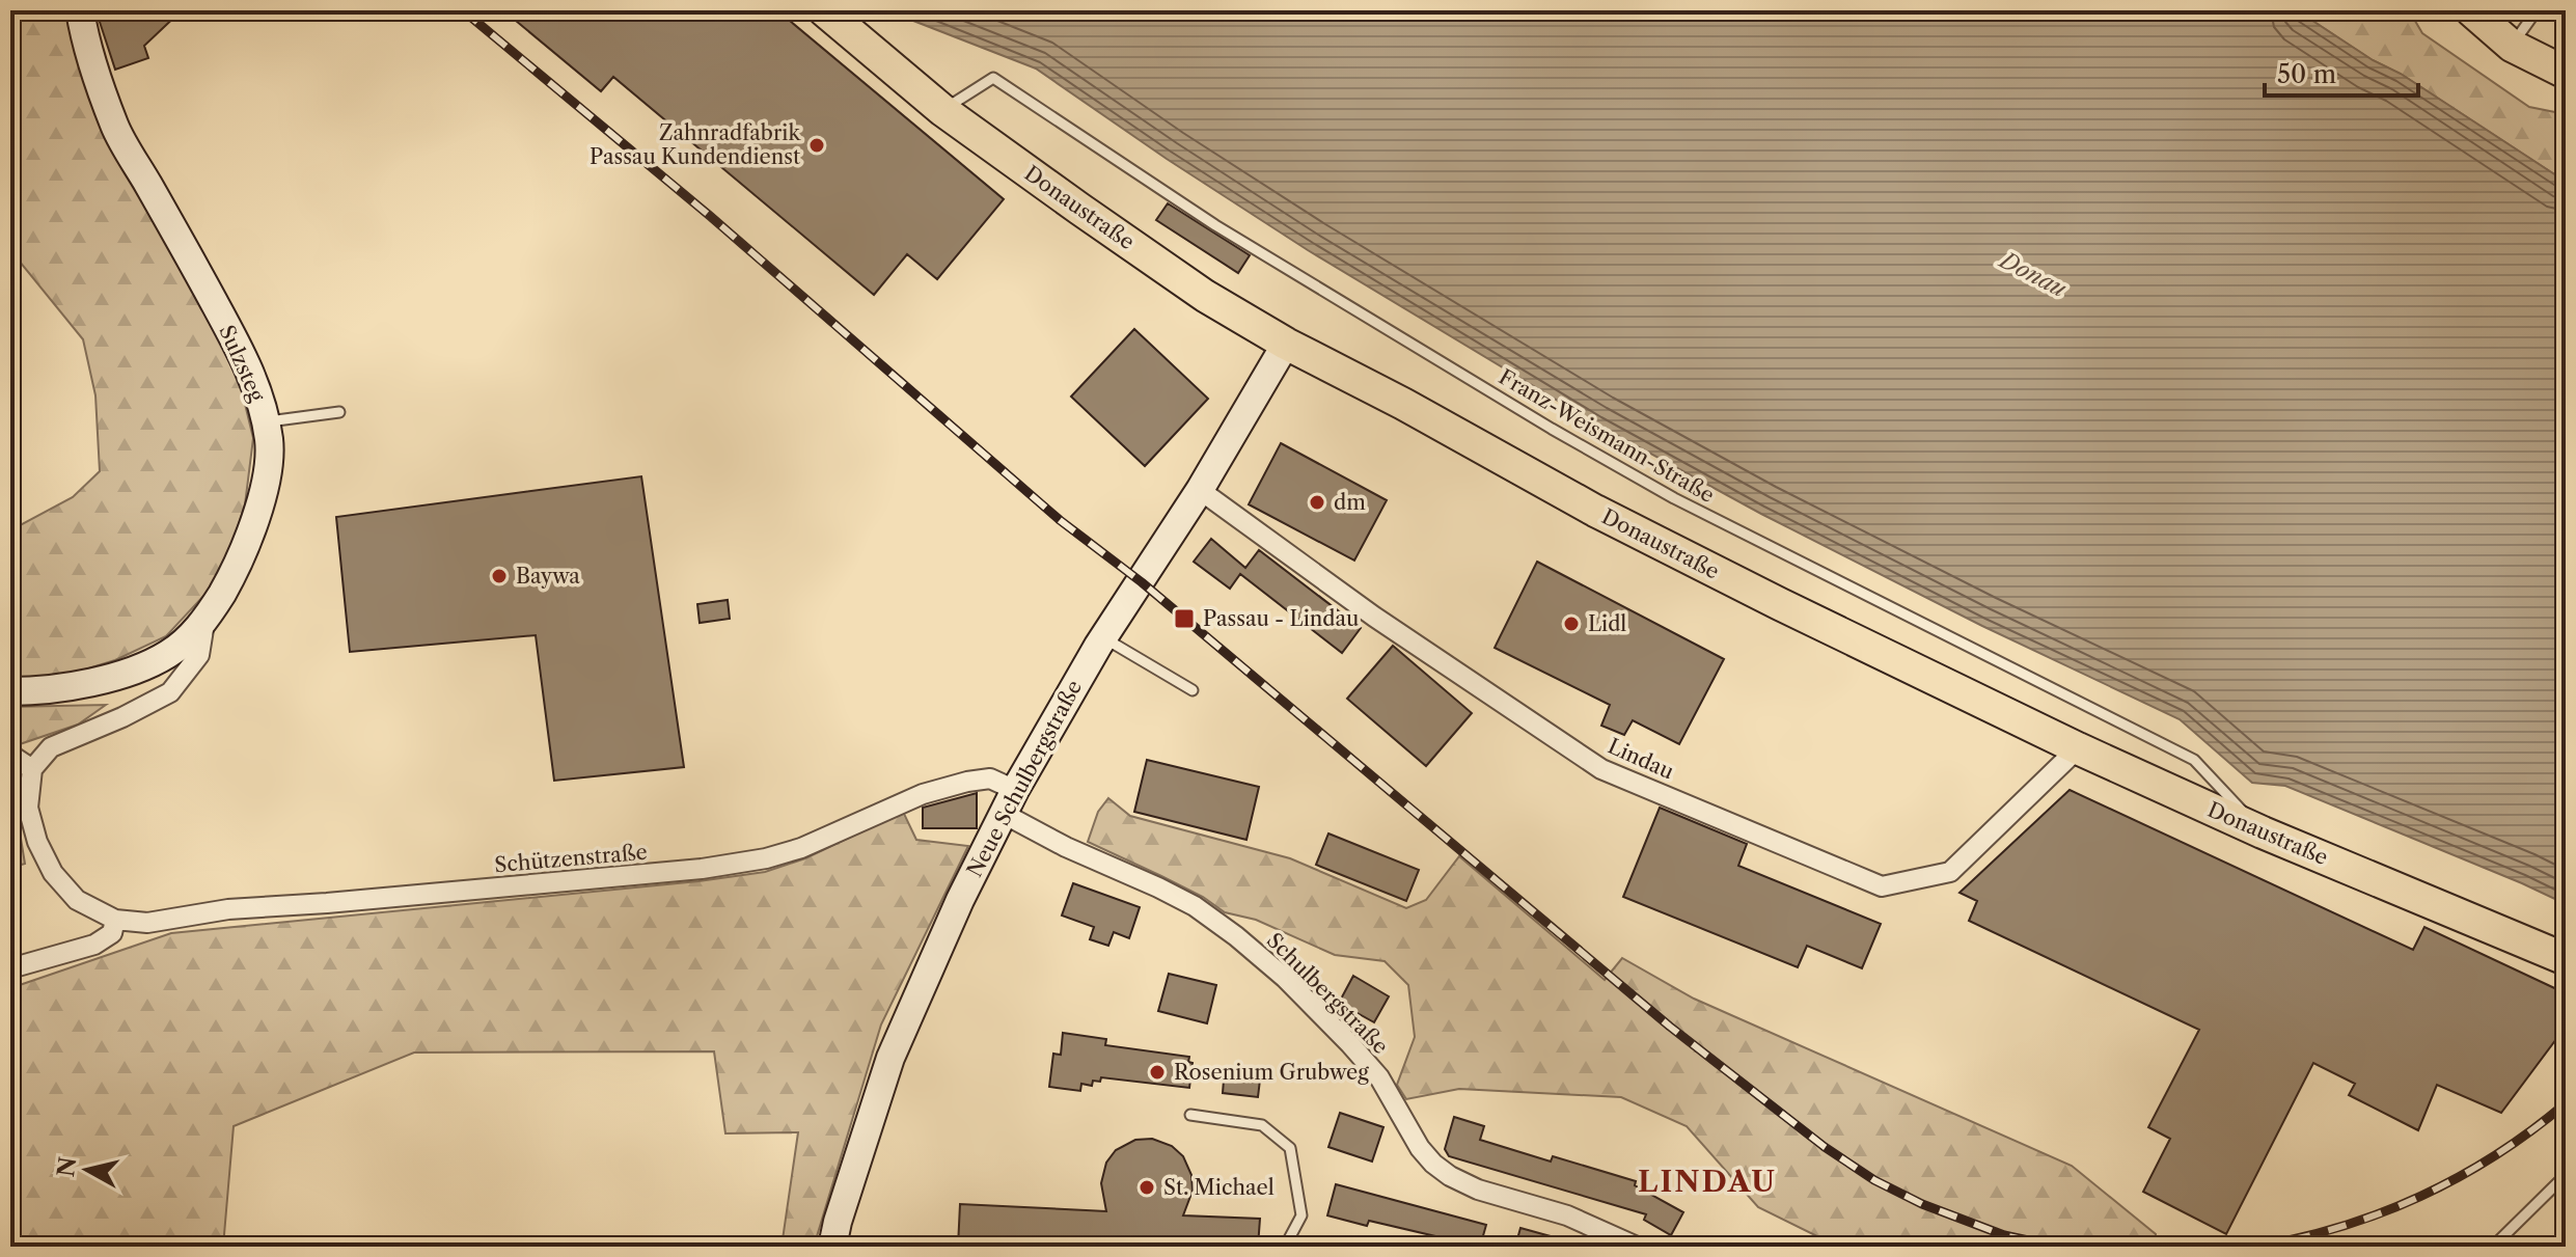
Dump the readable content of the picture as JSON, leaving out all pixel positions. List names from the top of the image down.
{
  "streets": {
    "main road": ["Donaustraße"],
    "street": [
      "Sulzsteg",
      "Lindau",
      "Neue Schulbergstraße",
      "Schützenstraße",
      "Schulbergstraße"
    ],
    "lane": ["Franz-Weismann-Straße"]
  },
  "crossings": [
    ["Donaustraße", "Franz-Weismann-Straße"],
    ["Donaustraße", "Lindau"],
    ["Donaustraße", "Neue Schulbergstraße"],
    ["Lindau", "Neue Schulbergstraße"],
    ["Neue Schulbergstraße", "Schützenstraße"],
    ["Neue Schulbergstraße", "Schulbergstraße"],
    ["Schützenstraße", "Schulbergstraße"]
  ],
  "districts": ["LINDAU"],
  "water": ["Donau"],
  "places": {
    "other": [
      "Zahnradfabrik Passau Kundendienst",
      "dm",
      "Baywa",
      "Lidl",
      "Rosenium Grubweg",
      "St. Michael"
    ],
    "transit": ["Passau - Lindau"]
  },
  "scale_bar": "50 m",
  "north": "left"
}
